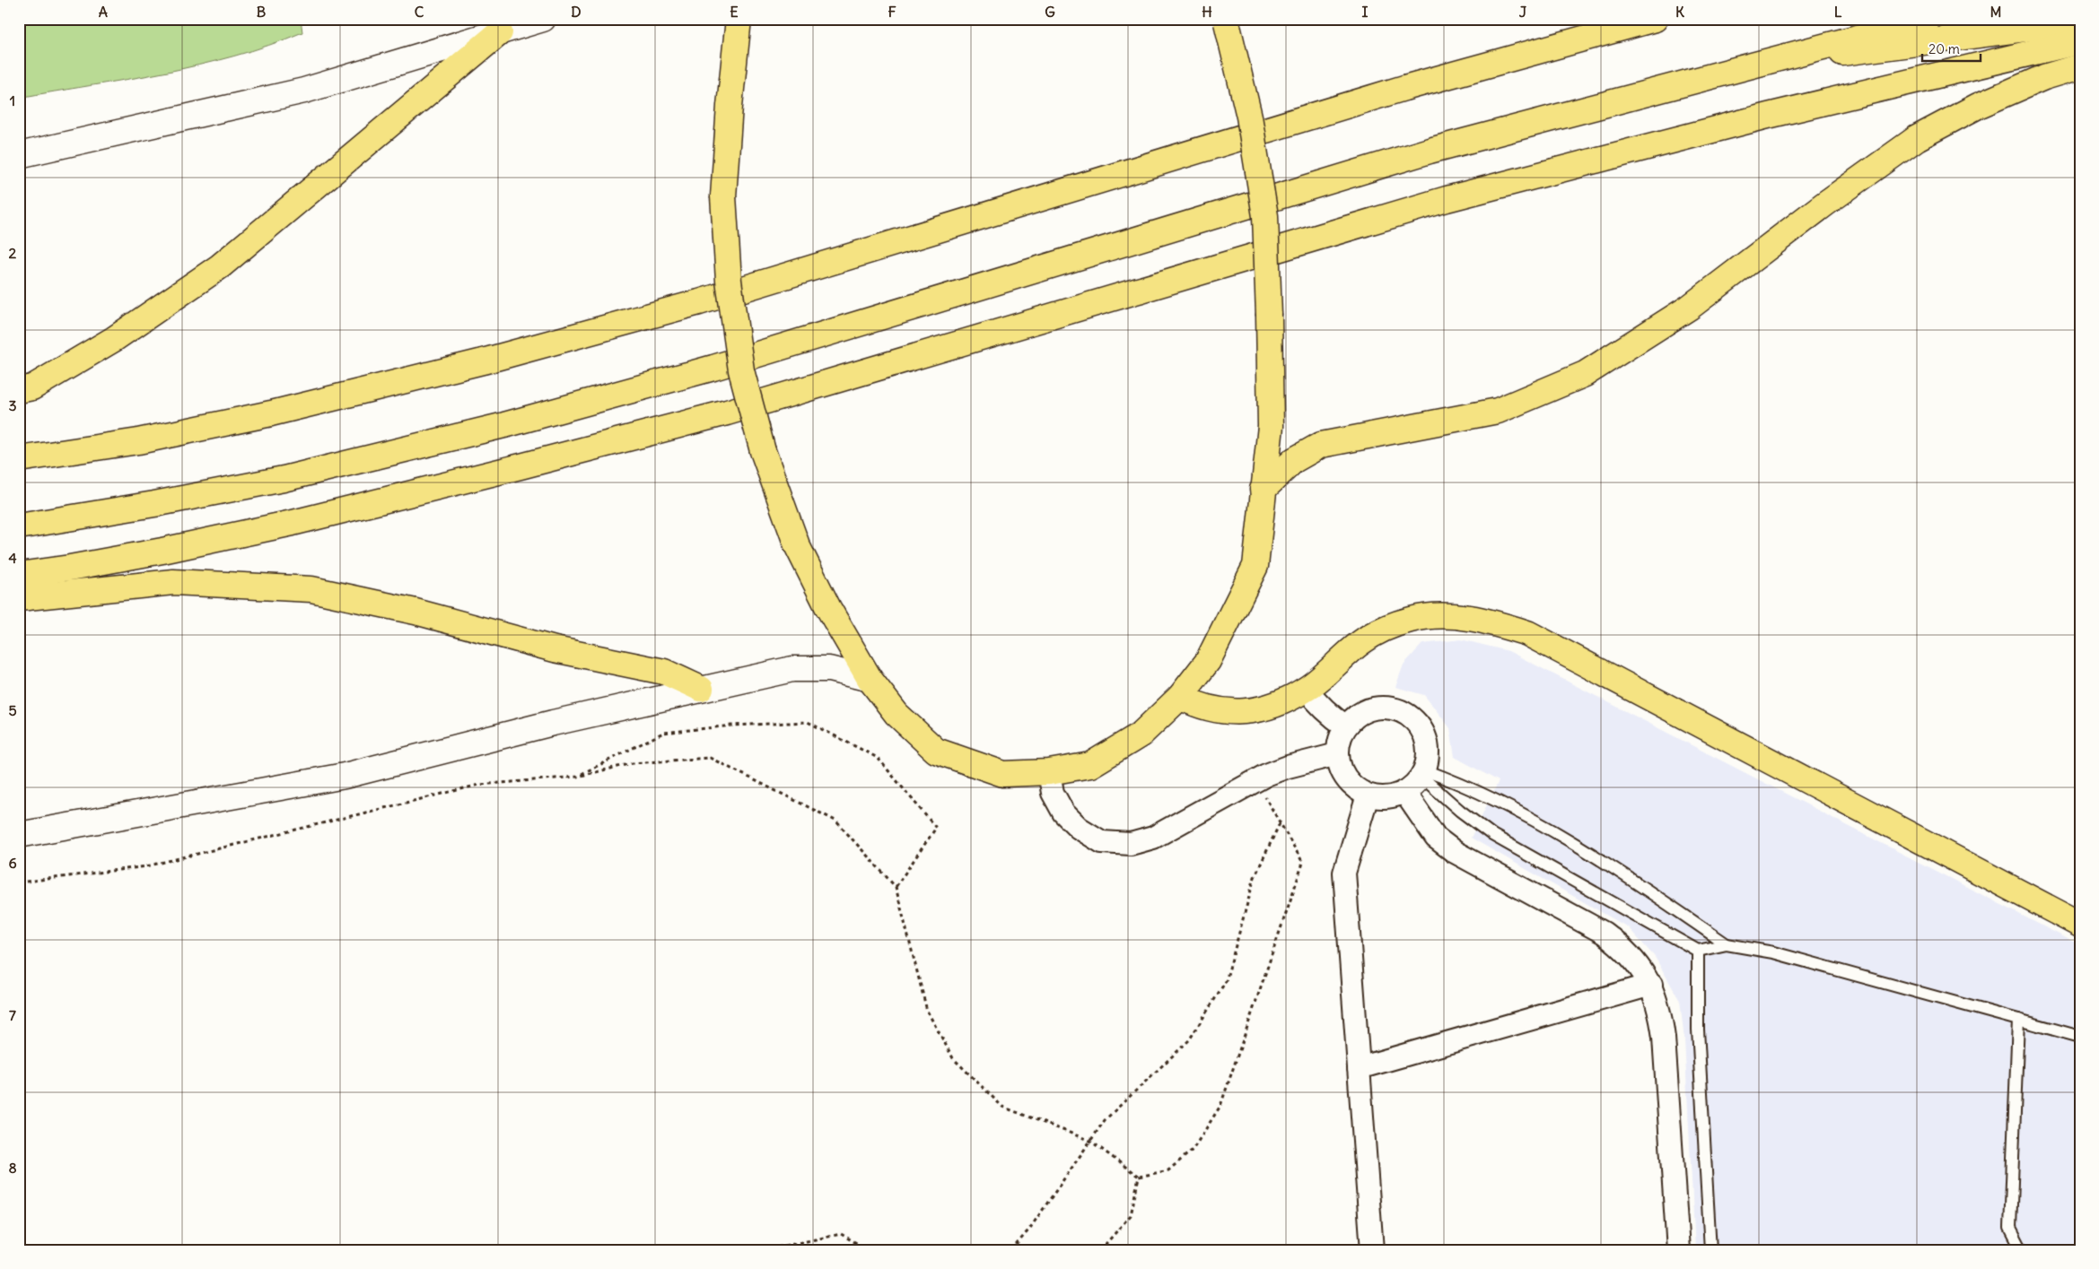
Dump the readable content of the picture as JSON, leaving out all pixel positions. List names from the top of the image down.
{
  "scale_bar": "20 m",
  "grid": {
    "columns": [
      "A",
      "B",
      "C",
      "D",
      "E",
      "F",
      "G",
      "H",
      "I",
      "J",
      "K",
      "L",
      "M"
    ],
    "rows": [
      "1",
      "2",
      "3",
      "4",
      "5",
      "6",
      "7",
      "8"
    ]
  }
}
